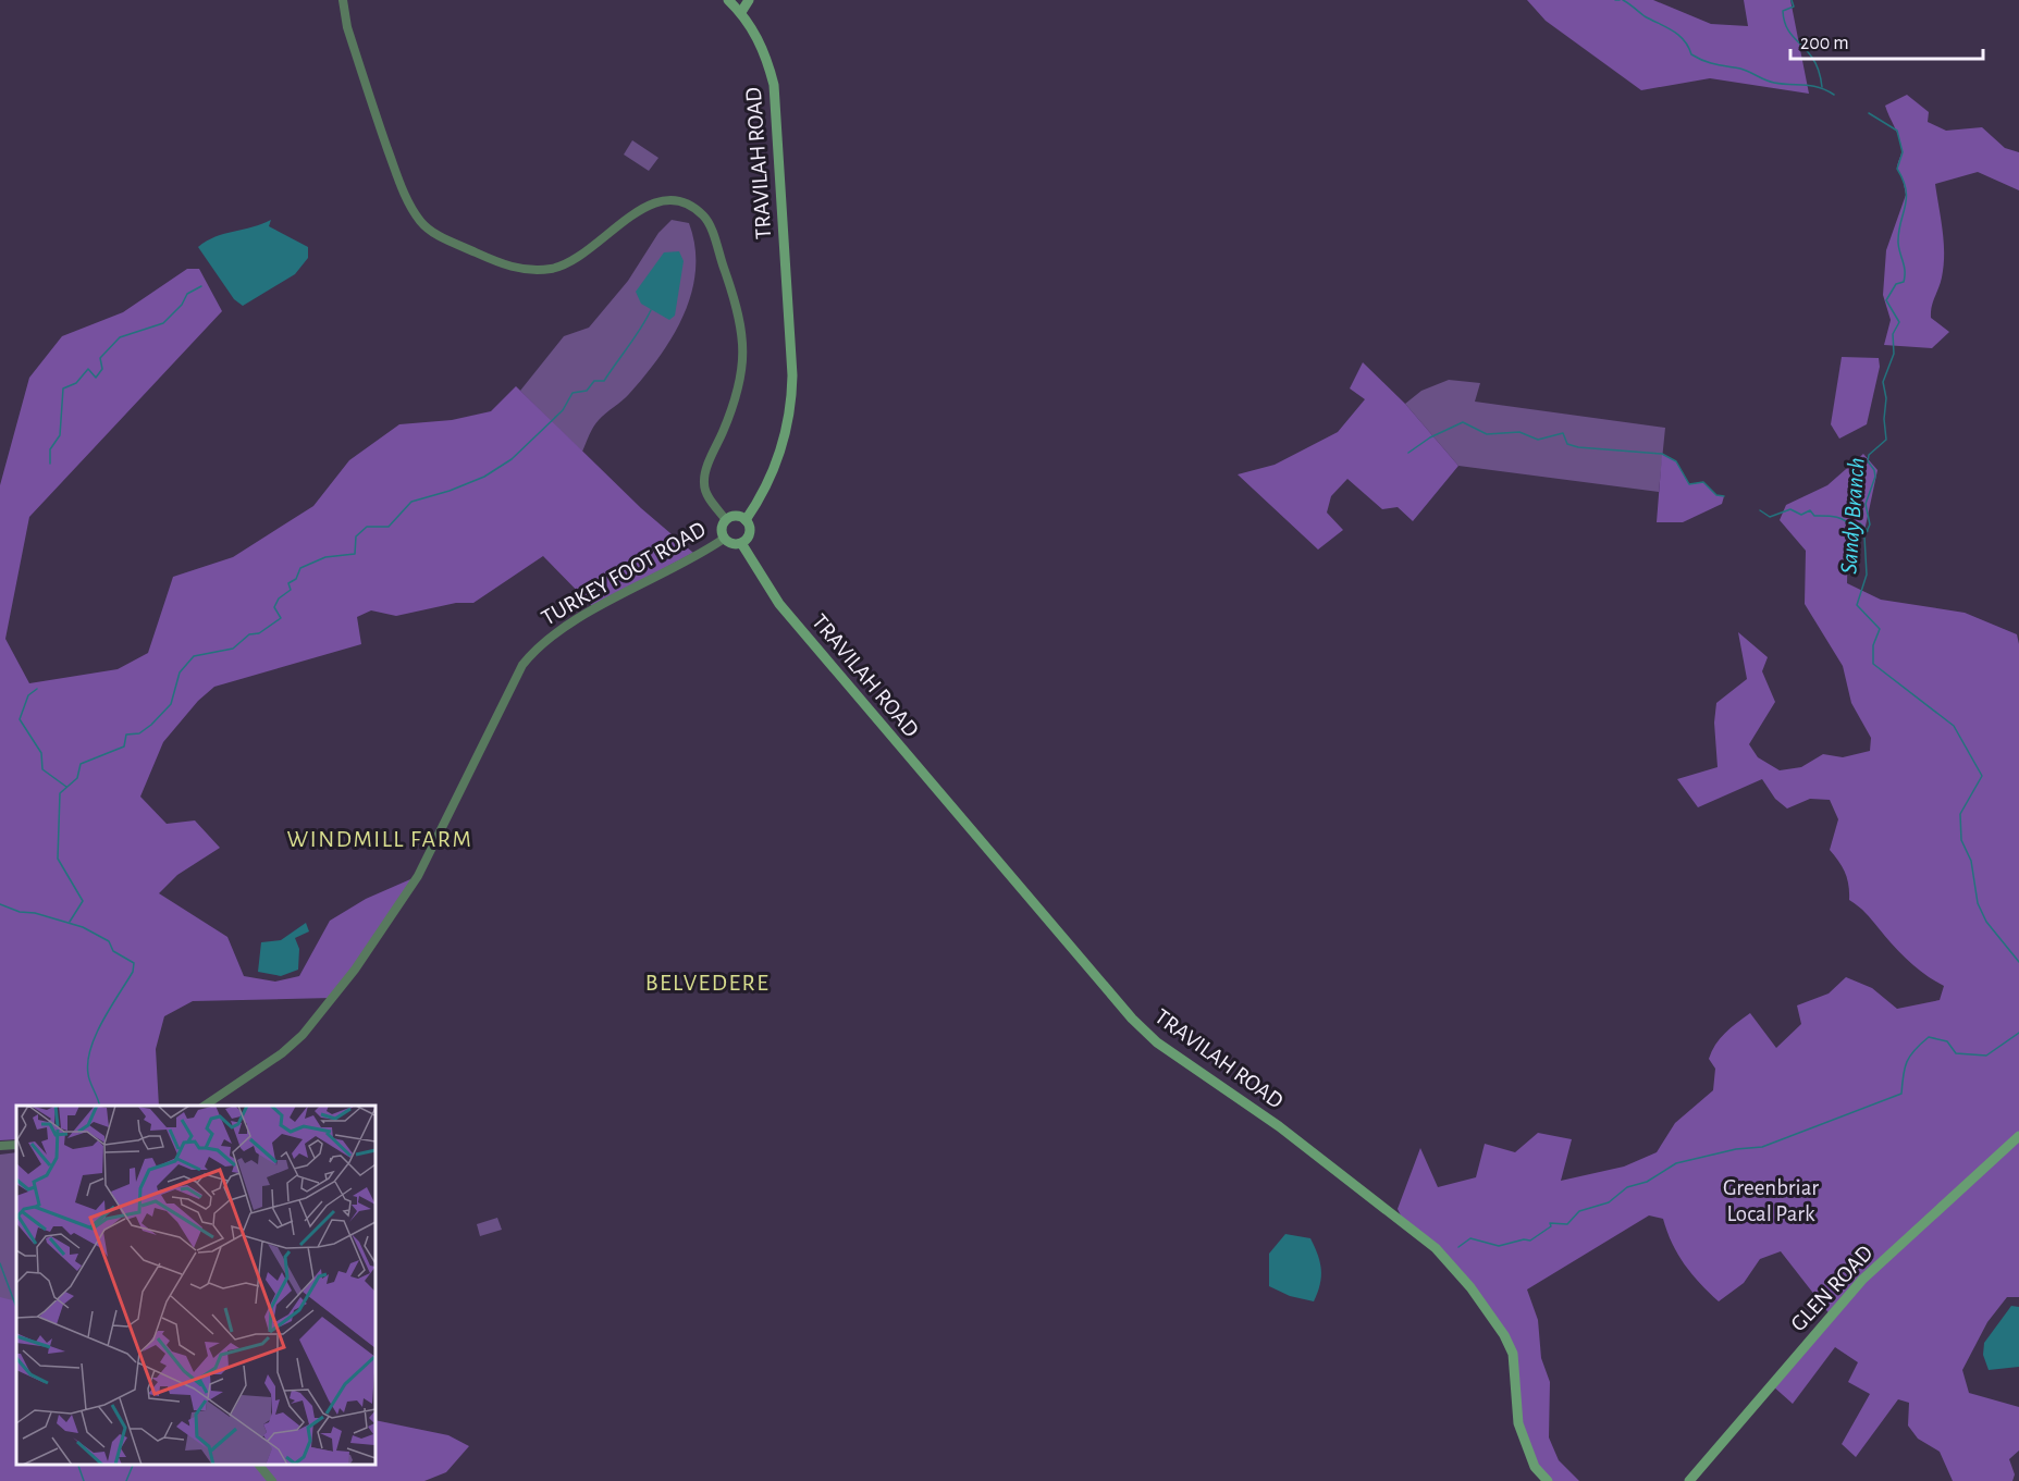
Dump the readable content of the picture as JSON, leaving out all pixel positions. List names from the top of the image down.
{
  "streets": {
    "main road": ["TRAVILAH ROAD", "GLEN ROAD"],
    "street": ["TURKEY FOOT ROAD"]
  },
  "crossings": [
    ["TRAVILAH ROAD", "TURKEY FOOT ROAD"]
  ],
  "districts": ["WINDMILL FARM", "BELVEDERE"],
  "water": ["Sandy Branch"],
  "parks": ["Greenbriar Local Park"],
  "scale_bar": "200 m"
}
